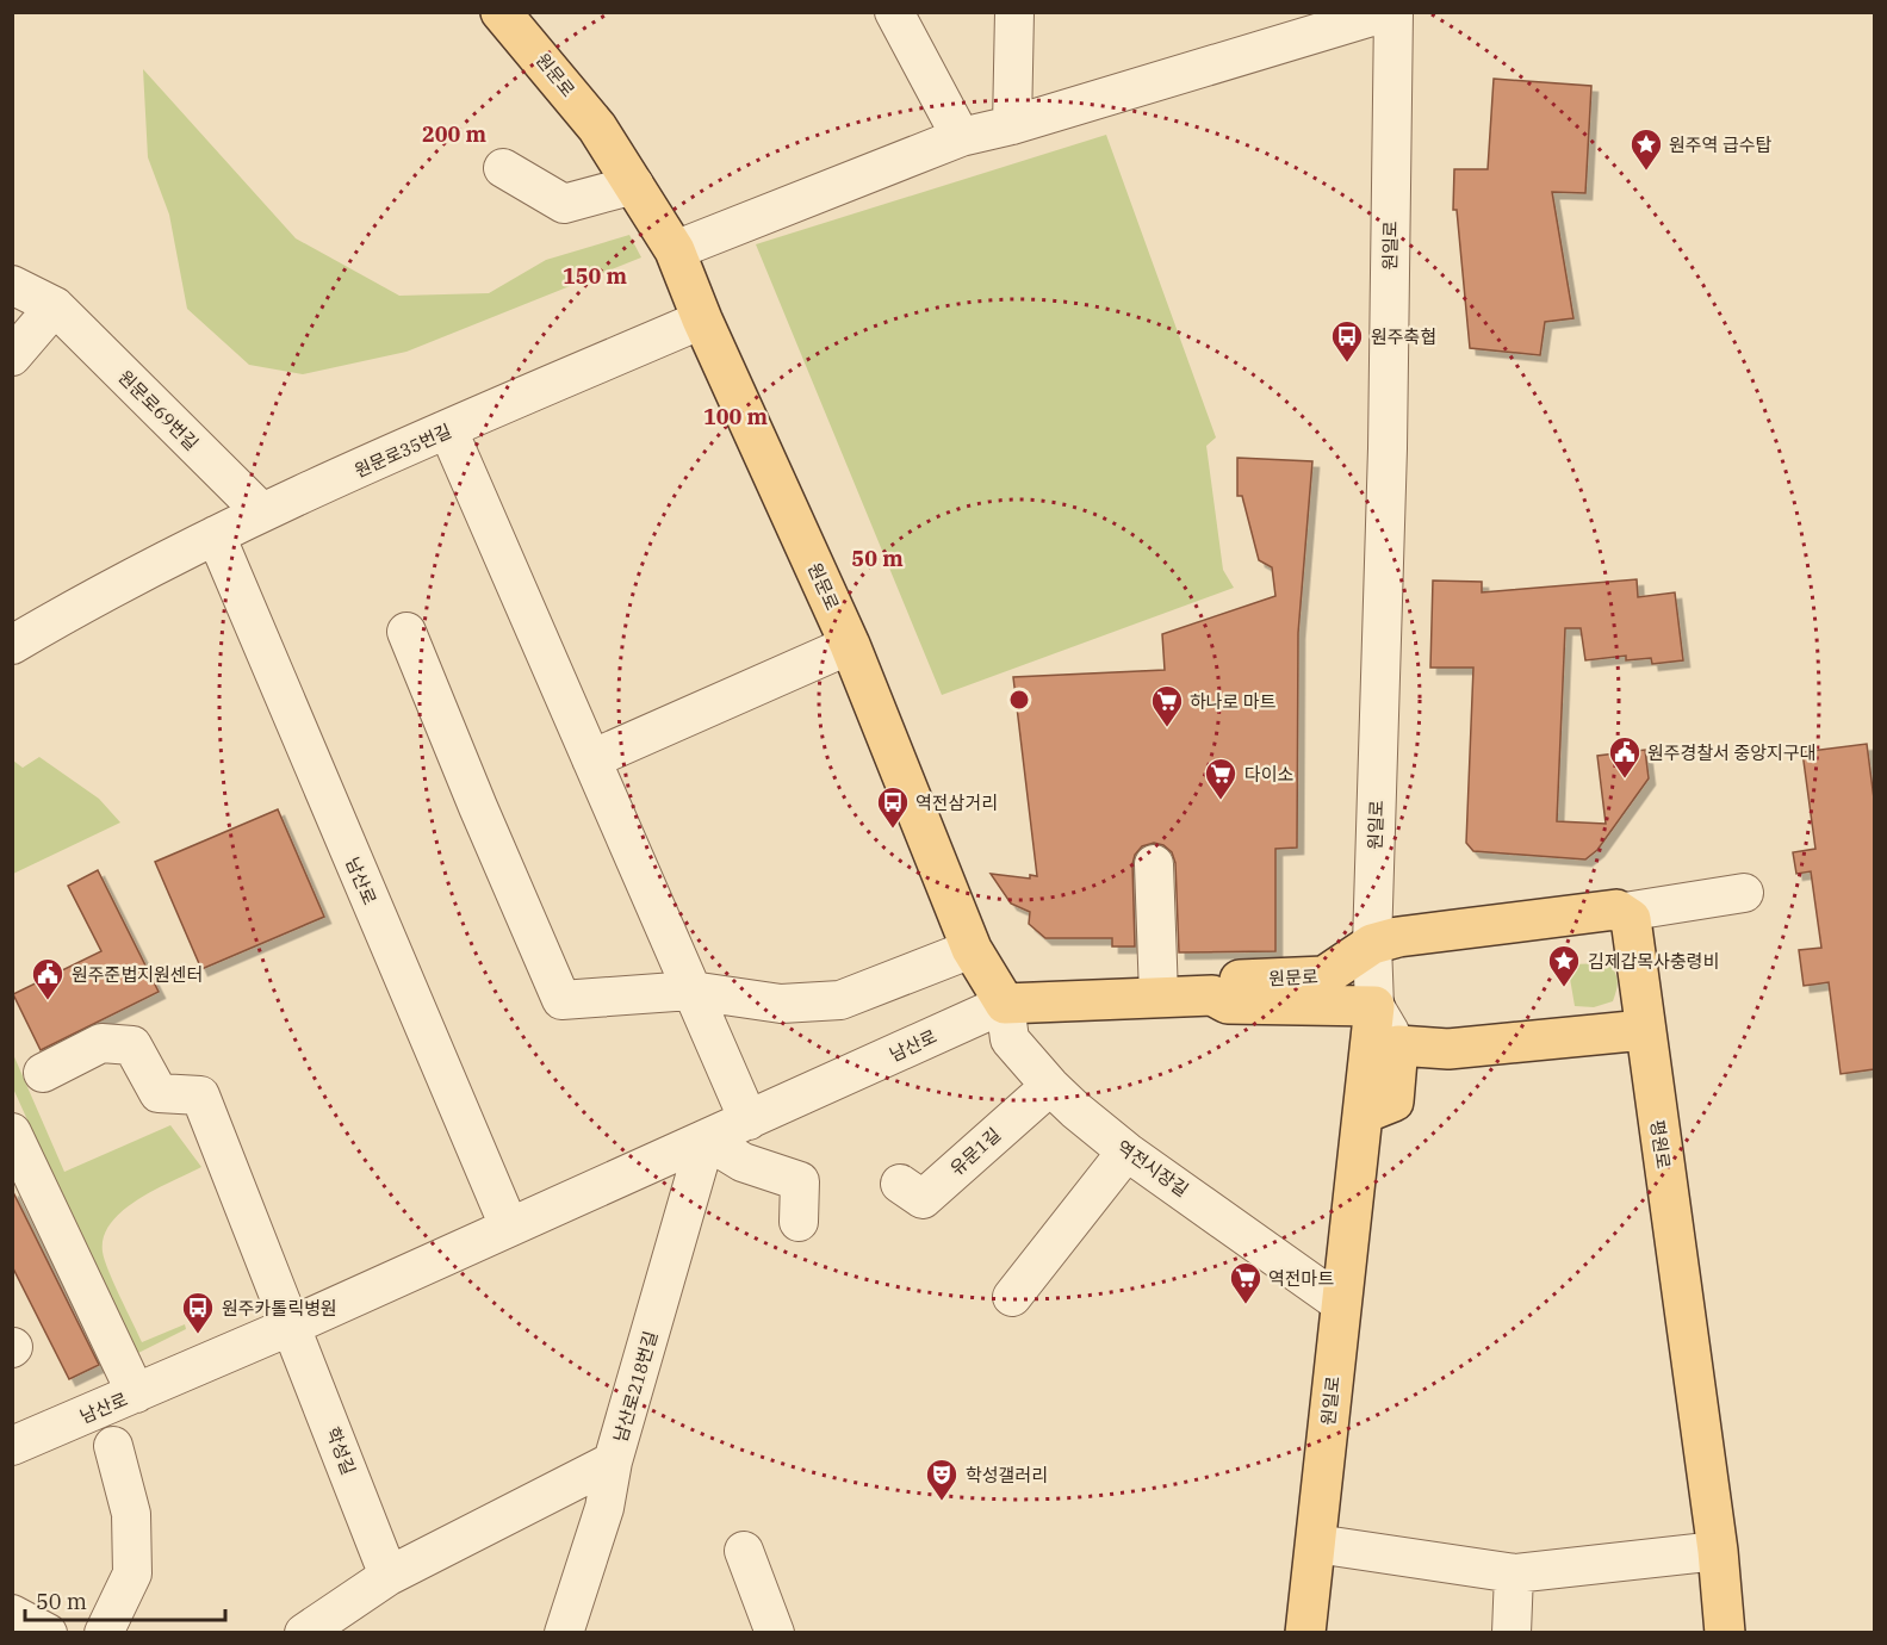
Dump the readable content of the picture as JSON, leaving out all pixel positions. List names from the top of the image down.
{
  "streets": {
    "main road": ["원문로", "원일로", "평원로"],
    "street": [
      "원문로69번길",
      "원문로35번길",
      "남산로",
      "유문1길",
      "역전시장길",
      "남산로218번길",
      "학성길"
    ]
  },
  "crossings": [
    ["원문로", "원일로"],
    ["원문로", "원문로35번길"],
    ["원문로", "남산로"],
    ["원문로", "역전시장길"],
    ["원일로", "역전시장길"],
    ["원문로69번길", "원문로35번길"],
    ["원문로35번길", "남산로"],
    ["남산로", "역전시장길"],
    ["남산로", "남산로218번길"],
    ["남산로", "학성길"],
    ["유문1길", "역전시장길"]
  ],
  "places": {
    "place": ["원주역 급수탑", "김제갑목사충령비"],
    "bus stop": ["원주축협", "역전삼거리", "원주카톨릭병원"],
    "supermarket": ["하나로 마트", "다이소", "역전마트"],
    "public building": ["원주경찰서 중앙지구대", "원주준법지원센터"],
    "theatre": ["학성갤러리"]
  },
  "scale_bar": "50 m",
  "rings": [
    "200 m",
    "150 m",
    "100 m",
    "50 m"
  ]
}
